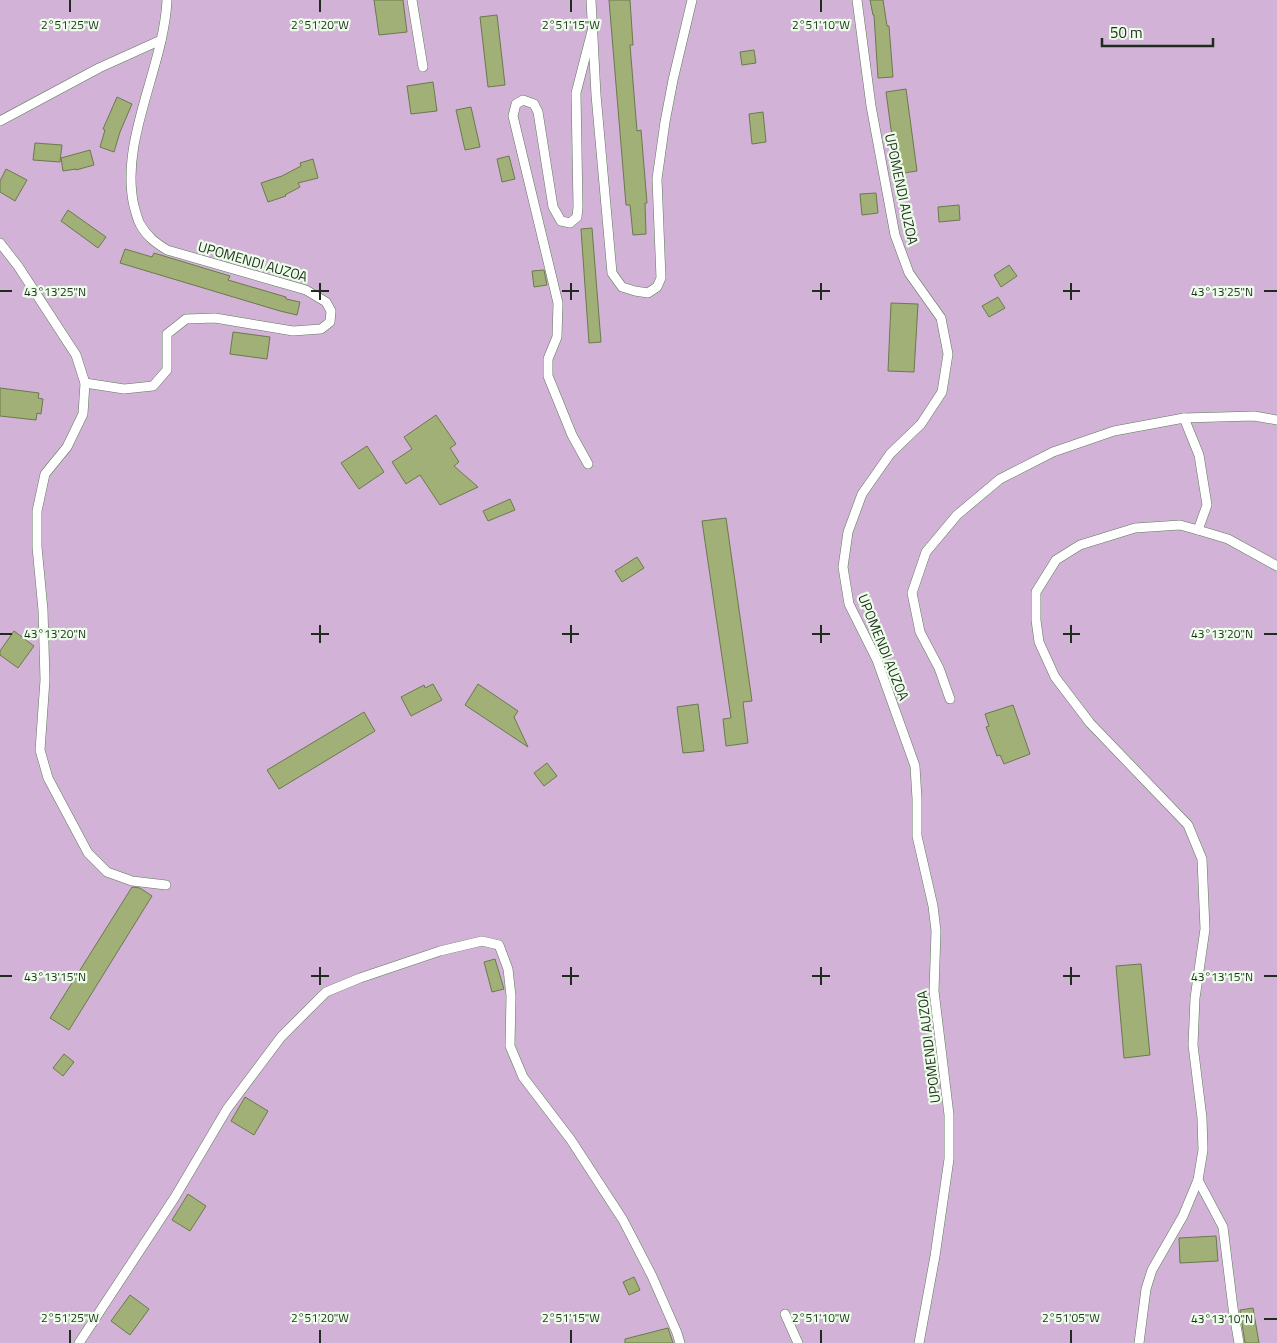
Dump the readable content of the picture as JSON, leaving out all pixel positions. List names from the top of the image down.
{
  "streets": {
    "lane": ["UPOMENDI AUZOA"]
  },
  "scale_bar": "50 m",
  "coordinates": [
    "2°51'25\"W",
    "2°51'20\"W",
    "2°51'15\"W",
    "2°51'10\"W",
    "43°13'25\"N",
    "43°13'20\"N",
    "43°13'15\"N",
    "2°51'05\"W",
    "43°13'10\"N"
  ]
}
